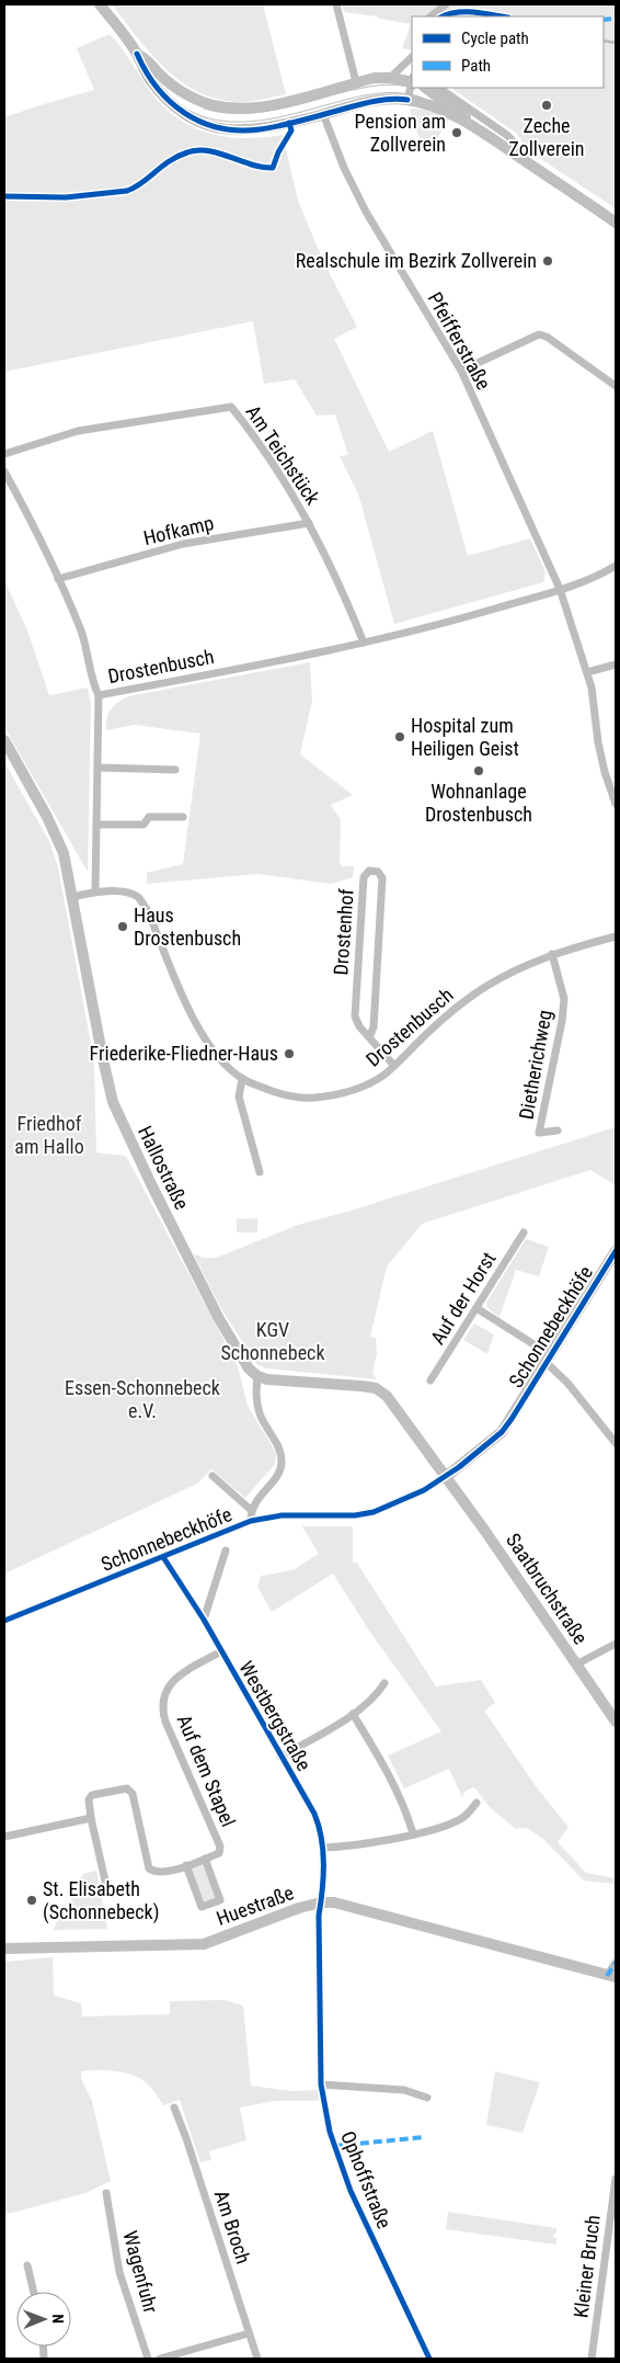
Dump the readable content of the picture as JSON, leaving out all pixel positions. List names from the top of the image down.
{
  "streets": {
    "main road": [
      "Hallostraße",
      "Schonnebeckhöfe",
      "Saatbruchstraße",
      "Huestraße"
    ],
    "street": [
      "Pfeifferstraße",
      "Am Teichstück",
      "Hofkamp",
      "Drostenbusch",
      "Drostenhof",
      "Dietherichweg",
      "Auf der Horst",
      "Westbergstraße",
      "Auf dem Stapel",
      "Ophoffstraße",
      "Am Broch",
      "Kleiner Bruch",
      "Wagenfuhr"
    ]
  },
  "crossings": [
    ["Pfeifferstraße", "Drostenbusch"],
    ["Am Teichstück", "Hofkamp"],
    ["Am Teichstück", "Drostenbusch"],
    ["Drostenbusch", "Drostenhof"],
    ["Drostenbusch", "Dietherichweg"],
    ["Drostenbusch", "Hallostraße"],
    ["Auf der Horst", "Schonnebeckhöfe"],
    ["Schonnebeckhöfe", "Saatbruchstraße"],
    ["Schonnebeckhöfe", "Westbergstraße"],
    ["Westbergstraße", "Auf dem Stapel"],
    ["Westbergstraße", "Huestraße"],
    ["Westbergstraße", "Ophoffstraße"],
    ["Huestraße", "Ophoffstraße"]
  ],
  "parks": ["Friedhof am Hallo", "KGV Schonnebeck", "Essen-Schonnebeck e.V."],
  "places": [
    "Zeche Zollverein",
    "Pension am Zollverein",
    "Realschule im Bezirk Zollverein",
    "Hospital zum Heiligen Geist",
    "Wohnanlage Drostenbusch",
    "Haus Drostenbusch",
    "Friederike-Fliedner-Haus",
    "St. Elisabeth (Schonnebeck)"
  ],
  "legend": ["Cycle path", "Path"],
  "north": "right"
}
